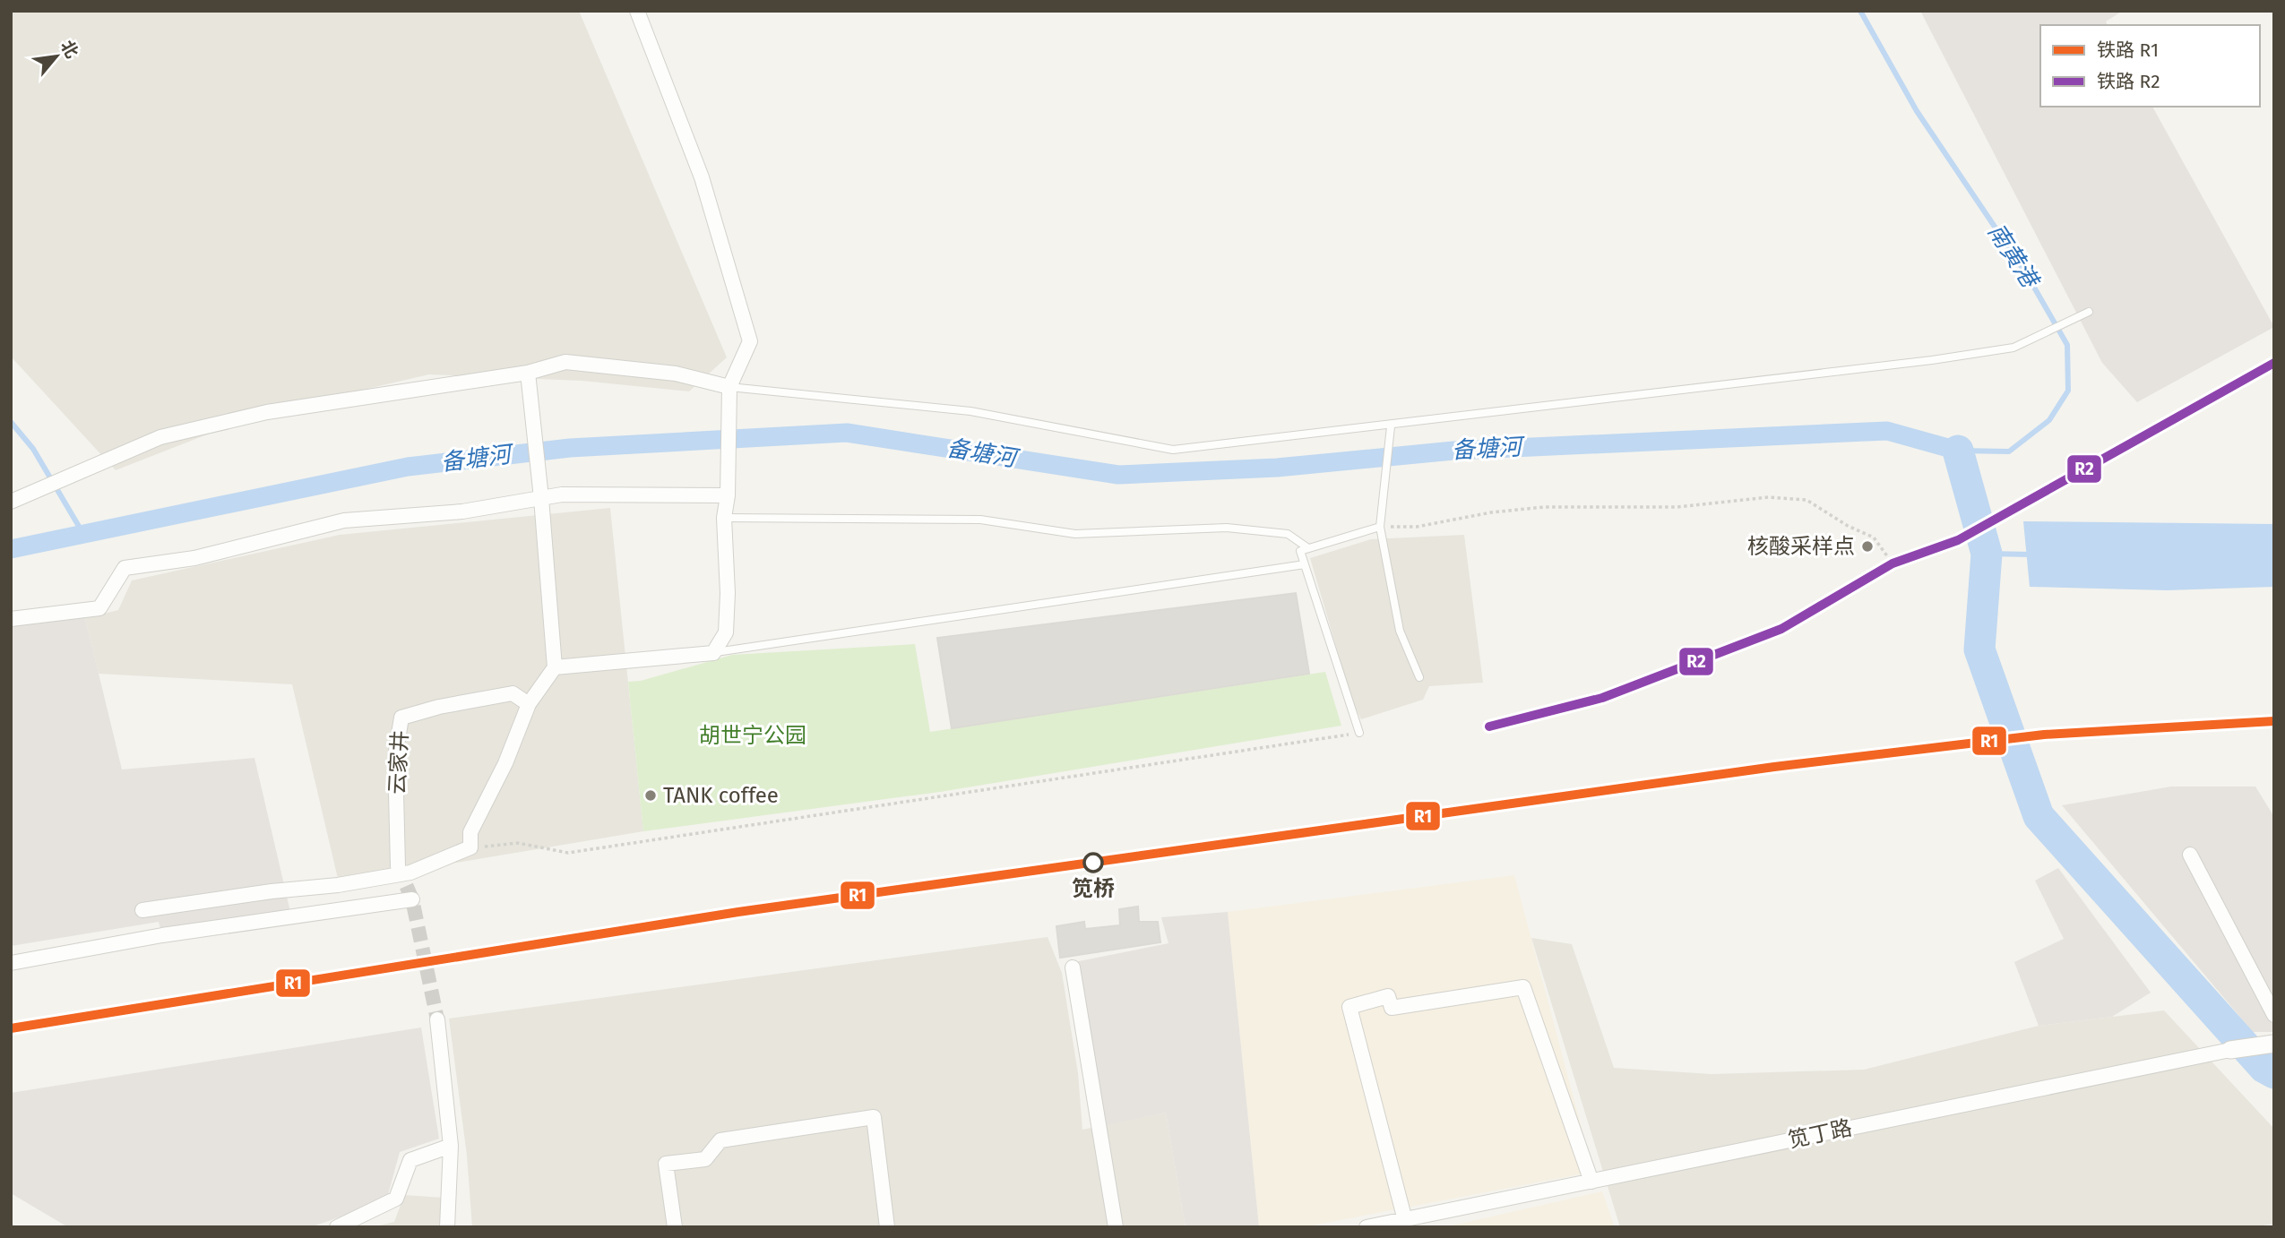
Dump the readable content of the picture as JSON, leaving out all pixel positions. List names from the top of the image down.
{
  "streets": {
    "street": ["云家井", "笕丁路"]
  },
  "water": ["南黄港", "备塘河"],
  "parks": ["胡世宁公园"],
  "places": ["核酸采样点", "TANK coffee", "笕桥"],
  "lines": ["rail line R2", "rail line R1"],
  "legend": ["铁路 R1", "铁路 R2"],
  "north": "top right"
}
